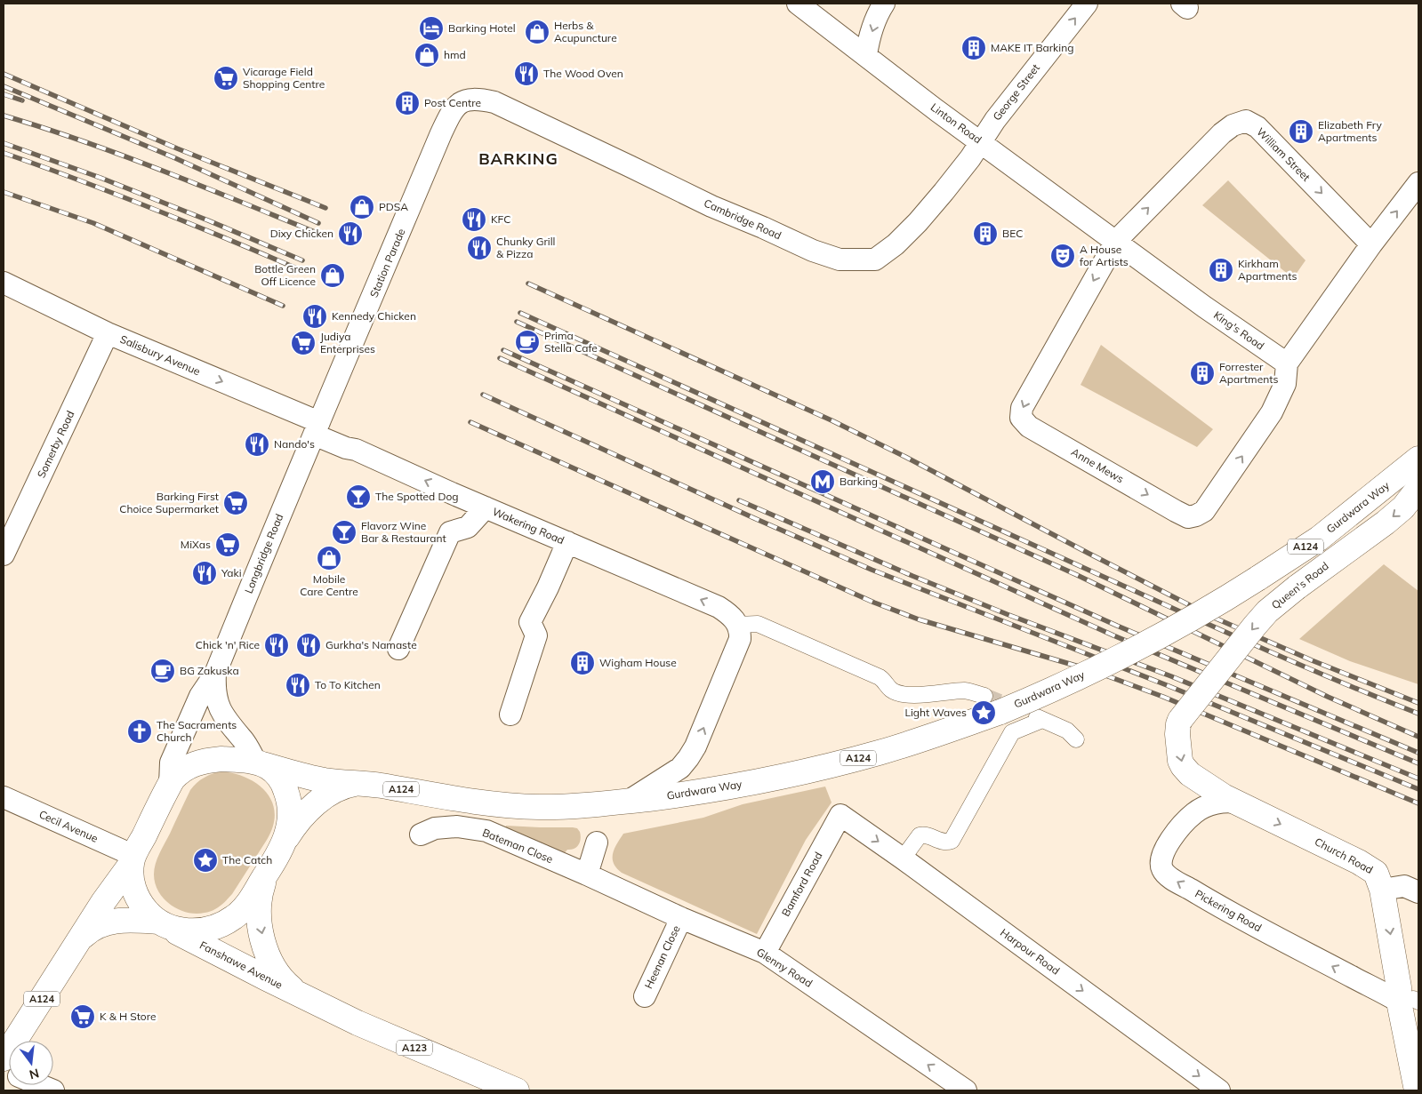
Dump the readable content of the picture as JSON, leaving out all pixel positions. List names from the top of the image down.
{
  "streets": {
    "main road": [
      "Gurdwara Way",
      "A124",
      "Queen's Road",
      "Church Road",
      "Fanshawe Avenue",
      "A123"
    ],
    "street": [
      "George Street",
      "Linton Road",
      "William Street",
      "Cambridge Road",
      "Station Parade",
      "King's Road",
      "Salisbury Avenue",
      "Somerby Road",
      "Anne Mews",
      "Wakering Road",
      "Longbridge Road",
      "Cecil Avenue",
      "Bateman Close",
      "Bamford Road",
      "Pickering Road",
      "Harpour Road",
      "Heenan Close",
      "Glenny Road"
    ]
  },
  "crossings": [
    ["George Street", "Linton Road"],
    ["George Street", "Cambridge Road"],
    ["Linton Road", "William Street"],
    ["Linton Road", "Cambridge Road"],
    ["Linton Road", "King's Road"],
    ["Linton Road", "Anne Mews"],
    ["William Street", "King's Road"],
    ["William Street", "Anne Mews"],
    ["Cambridge Road", "Station Parade"],
    ["Station Parade", "Salisbury Avenue"],
    ["Station Parade", "Wakering Road"],
    ["Station Parade", "Longbridge Road"],
    ["King's Road", "Anne Mews"],
    ["Salisbury Avenue", "Somerby Road"],
    ["Salisbury Avenue", "Wakering Road"],
    ["Salisbury Avenue", "Longbridge Road"],
    ["Gurdwara Way", "Wakering Road"],
    ["Gurdwara Way", "A124"],
    ["Gurdwara Way", "Longbridge Road"],
    ["Gurdwara Way", "Cecil Avenue"],
    ["Wakering Road", "Longbridge Road"],
    ["A124", "Cecil Avenue"],
    ["A124", "Fanshawe Avenue"],
    ["Queen's Road", "Church Road"],
    ["Bateman Close", "Glenny Road"],
    ["Church Road", "Pickering Road"],
    ["Bamford Road", "Harpour Road"],
    ["Bamford Road", "Glenny Road"],
    ["Heenan Close", "Glenny Road"]
  ],
  "one_way": [
    "Salisbury Avenue",
    "Wakering Road",
    "Queen's Road",
    "Church Road",
    "Harpour Road",
    "Glenny Road"
  ],
  "districts": ["BARKING"],
  "places": {
    "hotel": ["Barking Hotel"],
    "shop": [
      "Herbs & Acupuncture",
      "hmd",
      "PDSA",
      "Bottle Green Off Licence",
      "Mobile Care Centre"
    ],
    "building": [
      "MAKE IT Barking",
      "Post Centre",
      "Elizabeth Fry Apartments",
      "BEC",
      "Kirkham Apartments",
      "Forrester Apartments",
      "Wigham House"
    ],
    "restaurant": [
      "The Wood Oven",
      "KFC",
      "Dixy Chicken",
      "Chunky Grill & Pizza",
      "Kennedy Chicken",
      "Nando's",
      "Yaki",
      "Chick 'n' Rice",
      "Gurkha's Namaste",
      "To To Kitchen"
    ],
    "supermarket": [
      "Vicarage Field Shopping Centre",
      "Judiya Enterprises",
      "Barking First Choice Supermarket",
      "MiXas",
      "K & H Store"
    ],
    "theatre": ["A House for Artists"],
    "cafe": ["Prima Stella Cafe", "BG Zakuska"],
    "metro station": ["Barking"],
    "bar": ["The Spotted Dog", "Flavorz Wine Bar & Restaurant"],
    "place": ["Light Waves", "The Catch"],
    "church": ["The Sacraments Church"]
  },
  "north": "bottom"
}
